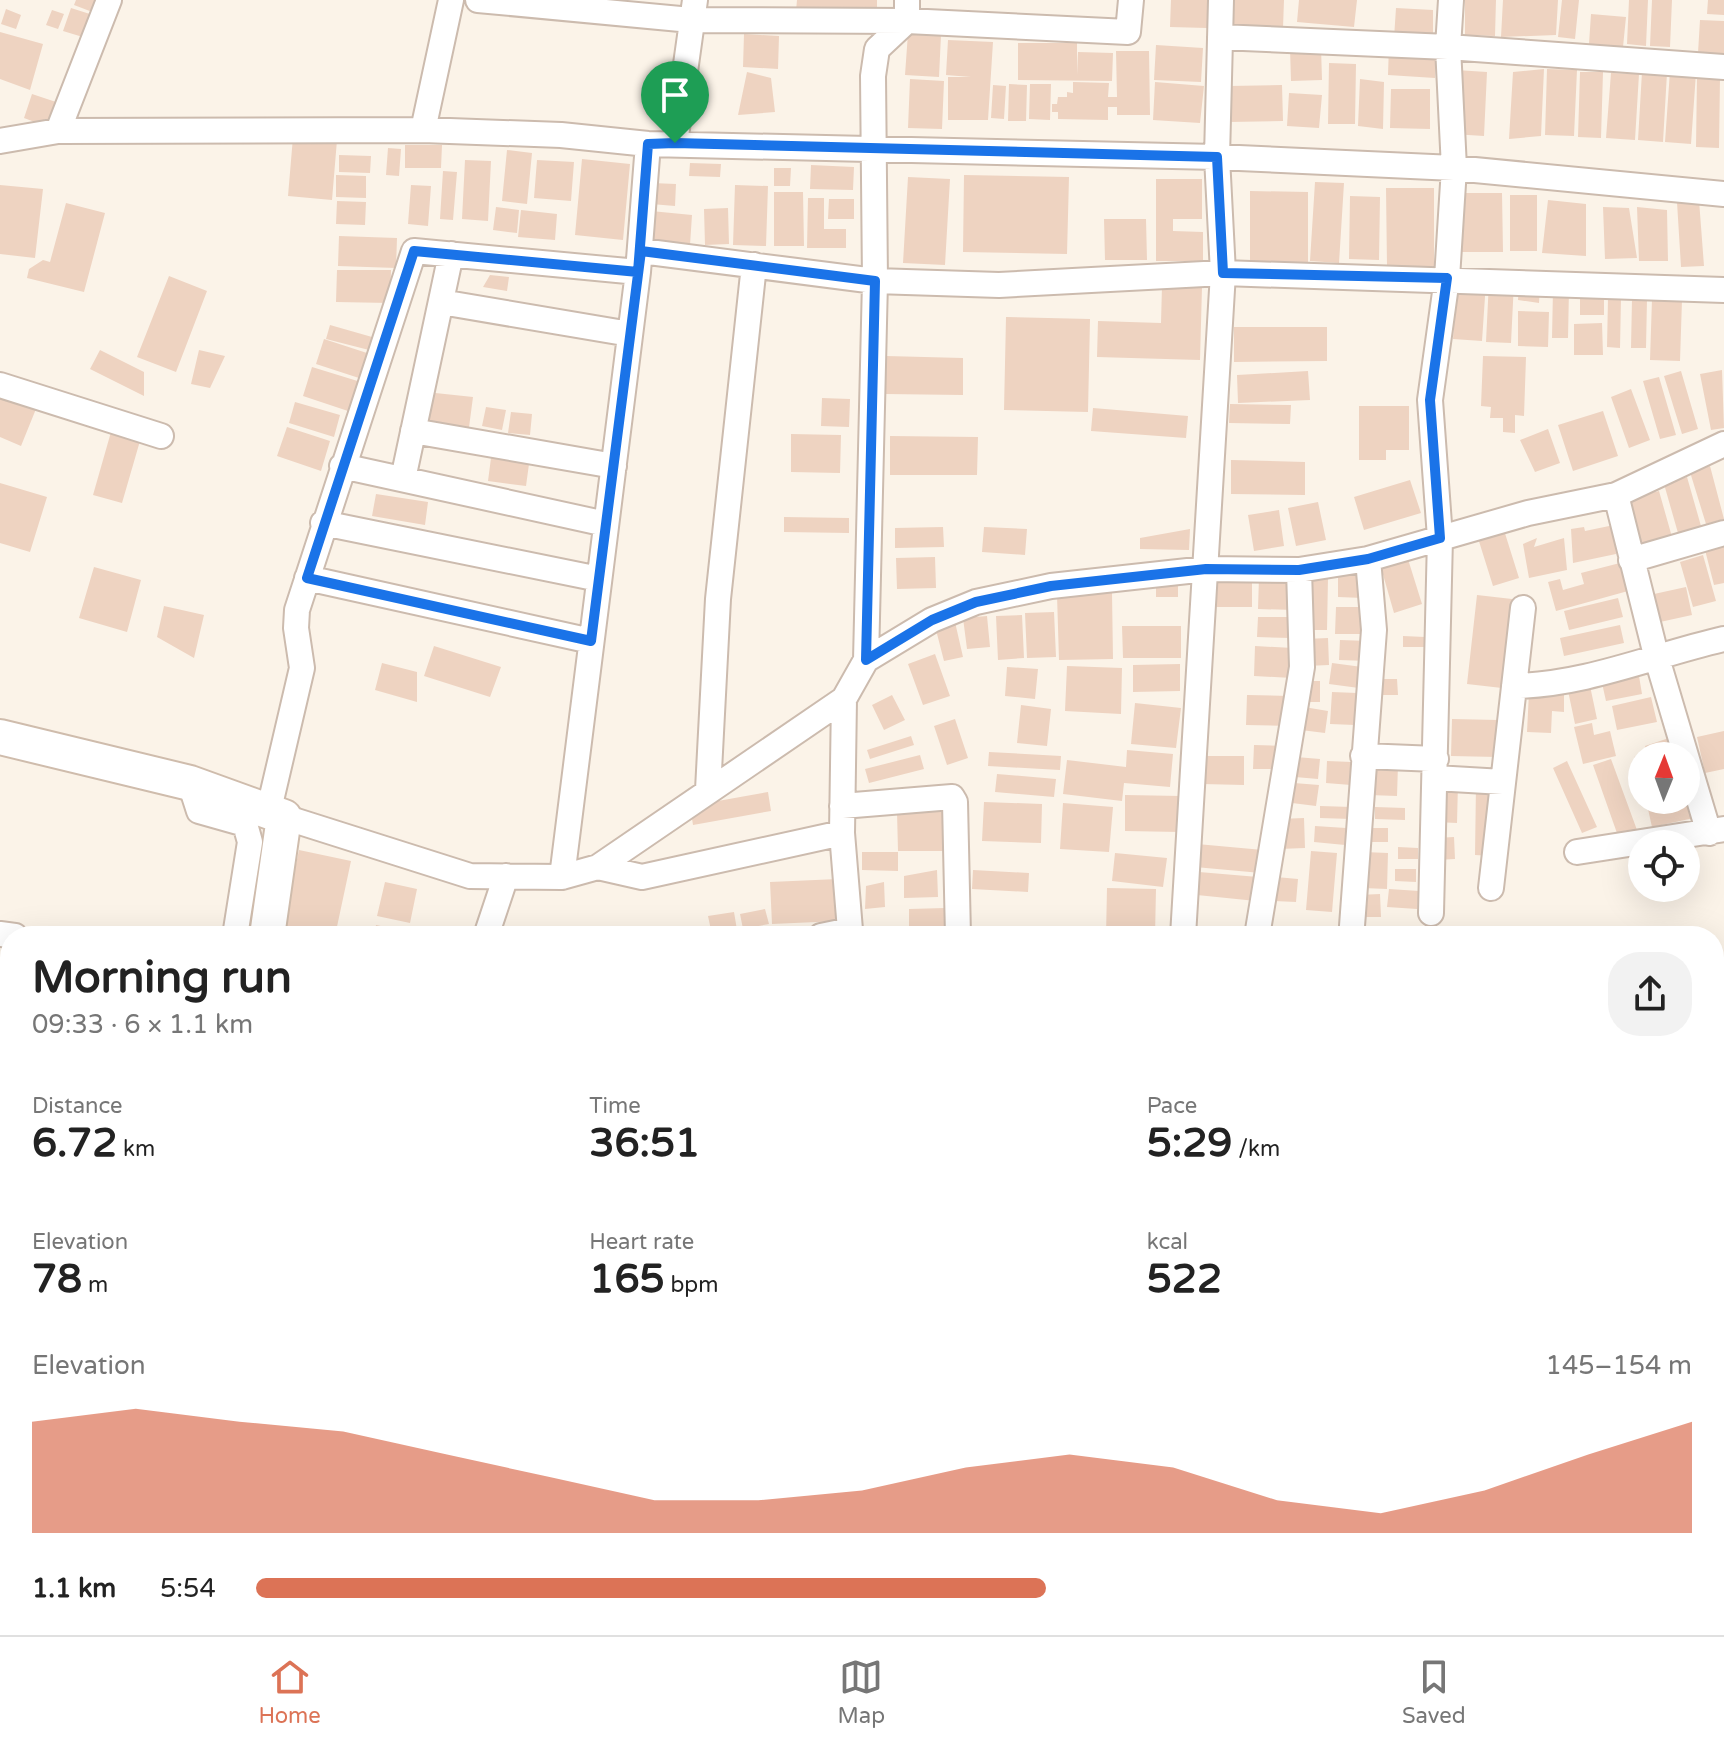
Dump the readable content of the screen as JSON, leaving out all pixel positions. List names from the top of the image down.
{
  "north": "top",
  "page": {
    "heading": ["Morning run", "09:33 · 6 × 1.1 km"],
    "stats": [
      ["Distance", "6.72 km"],
      ["Time", "36:51"],
      ["Pace", "5:29 /km"],
      ["Elevation", "78 m"],
      ["Heart rate", "165 bpm"],
      ["kcal", "522"]
    ],
    "chart": ["Elevation", "145–154 m"],
    "list": [
      {
        "name": "1.1 km",
        "note": "5:54"
      }
    ],
    "tabs": ["Home", "Map", "Saved"]
  }
}
